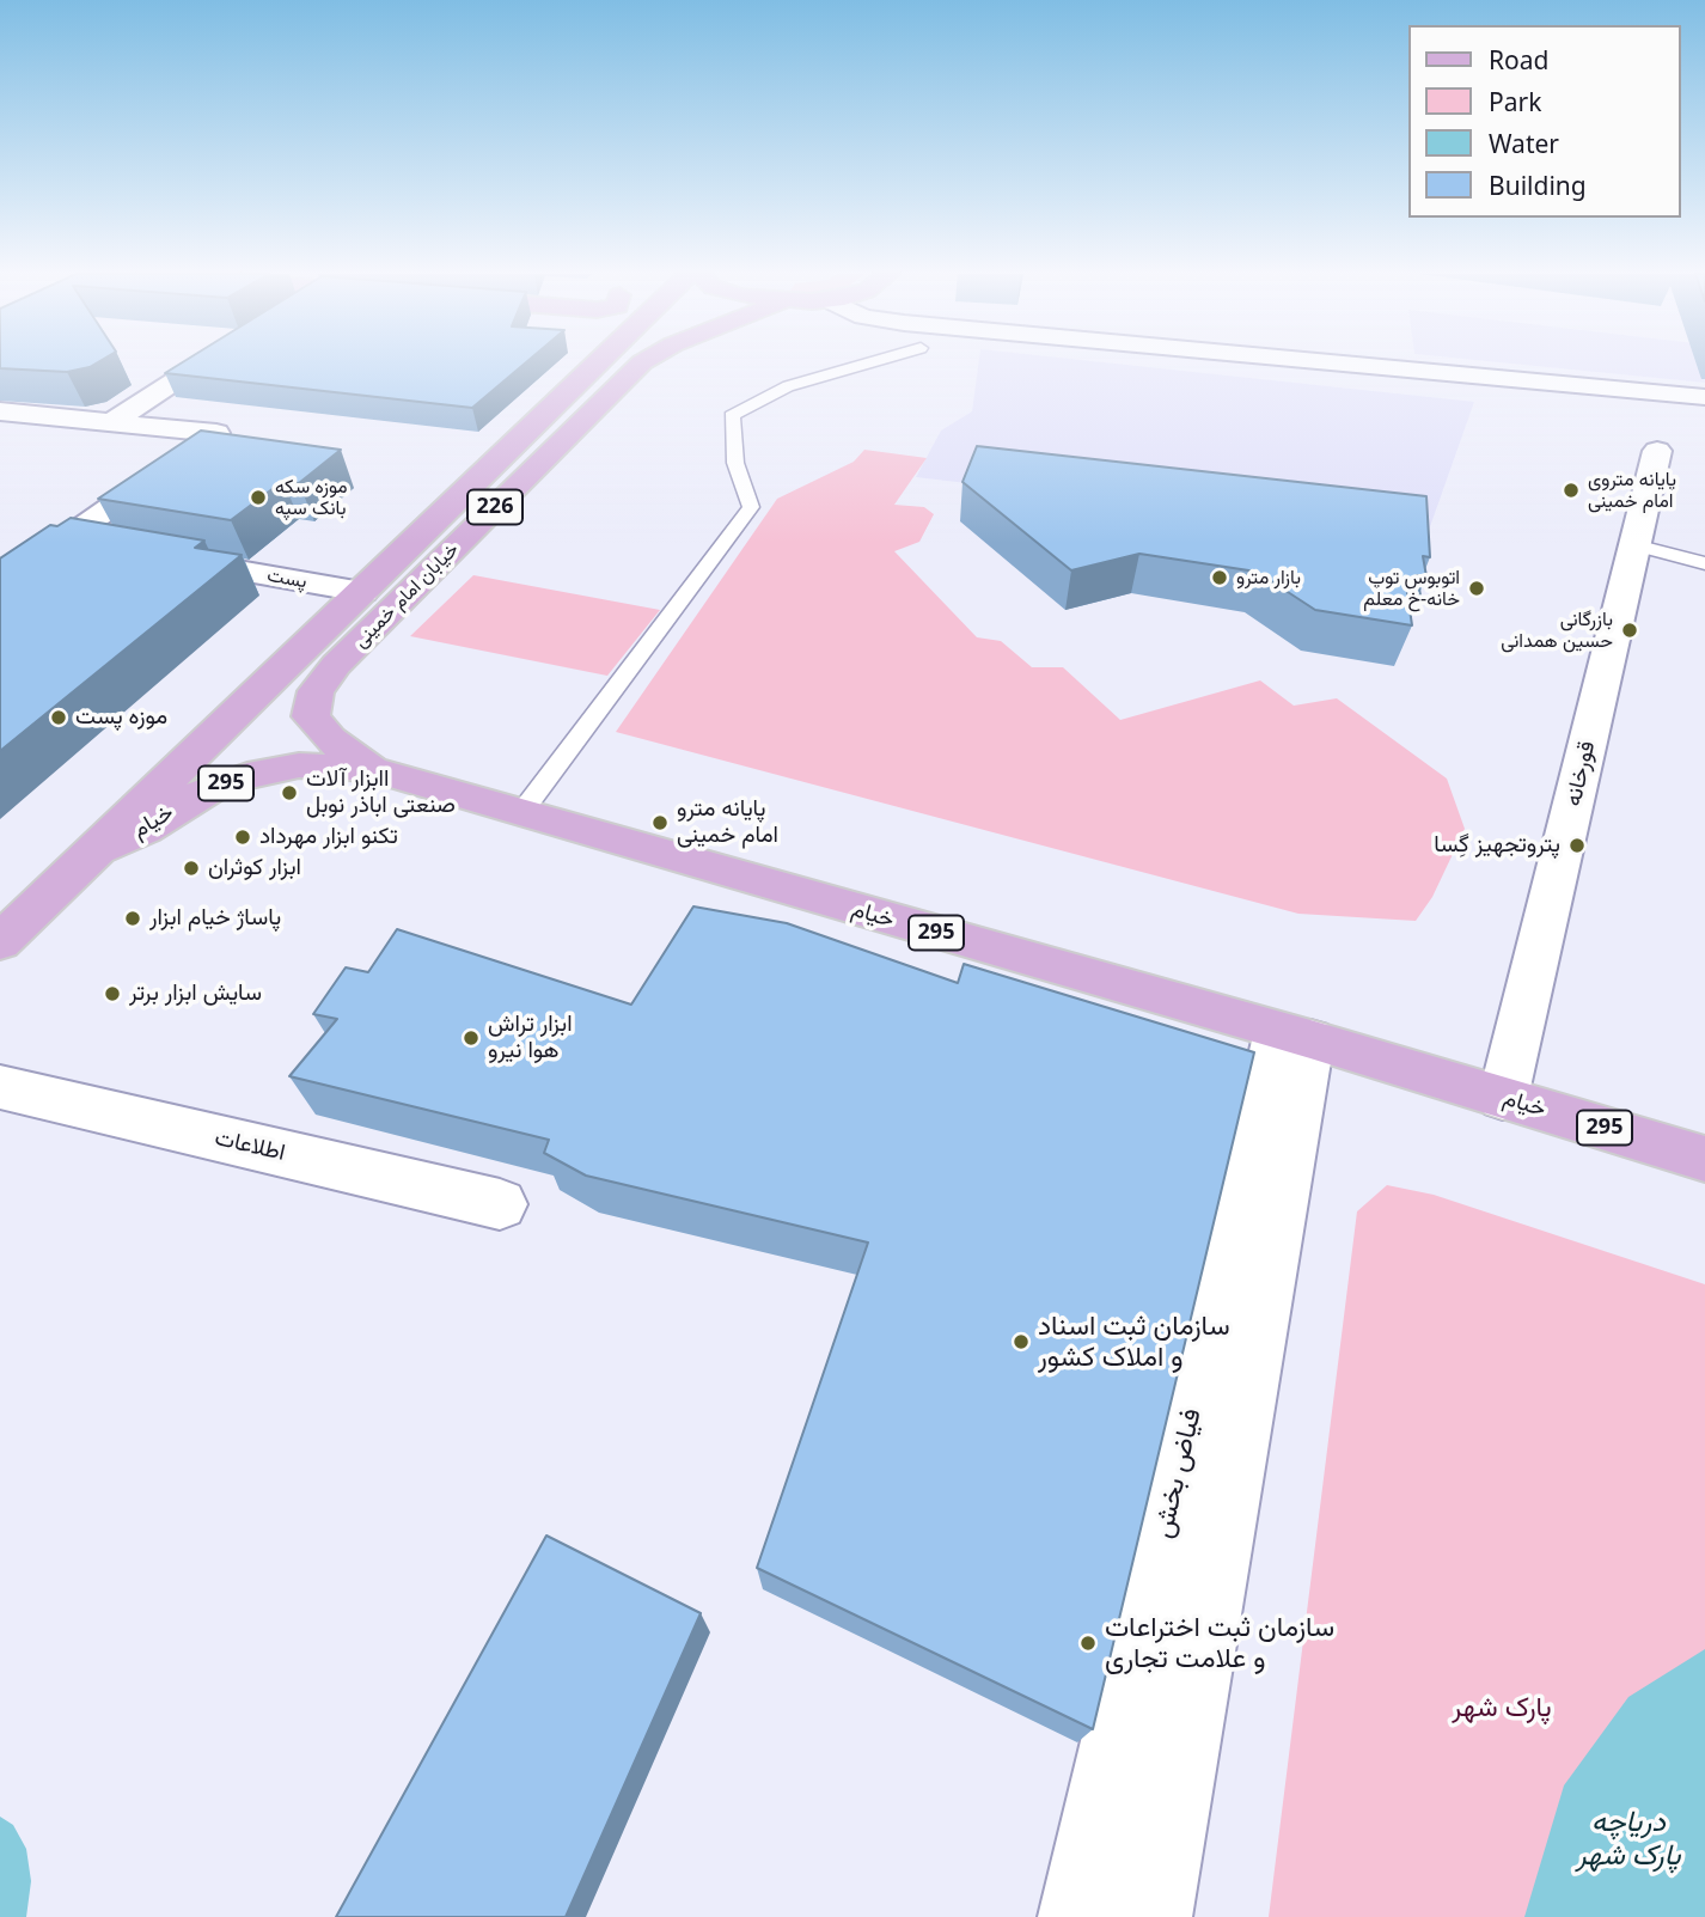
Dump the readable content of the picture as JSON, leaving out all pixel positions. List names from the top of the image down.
{
  "streets": {
    "main road": [
      "226",
      "خیابان امام خمینی",
      "295",
      "خیام"
    ],
    "street": [
      "پست",
      "قورخانه",
      "اطلاعات",
      "فیاض بخش"
    ]
  },
  "crossings": [
    ["پست", "خیابان امام خمینی"],
    ["خیابان امام خمینی", "خیام"],
    ["قورخانه", "خیام"],
    ["خیام", "فیاض بخش"]
  ],
  "water": ["دریاچه پارک شهر"],
  "parks": ["پارک شهر"],
  "places": [
    "پایانه متروی امام خمینی",
    "موزه سکه بانک سپه",
    "بازار مترو",
    "اتوبوس توپ خانه-خ معلم",
    "بازرگانی حسین همدانی",
    "موزه پست",
    "اابزار آلات صنعتی اباذر نوبل",
    "پایانه مترو امام خمینی",
    "تکنو ابزار مهرداد",
    "پتروتجهیز گِسا",
    "ابزار کوثران",
    "پاساژ خیام ابزار",
    "سایش ابزار برتر",
    "ابزار تراش هوا نیرو",
    "سازمان ثبت اسناد و املاک کشور",
    "سازمان ثبت اختراعات و علامت تجاری"
  ],
  "legend": [
    "Road",
    "Park",
    "Water",
    "Building"
  ]
}
